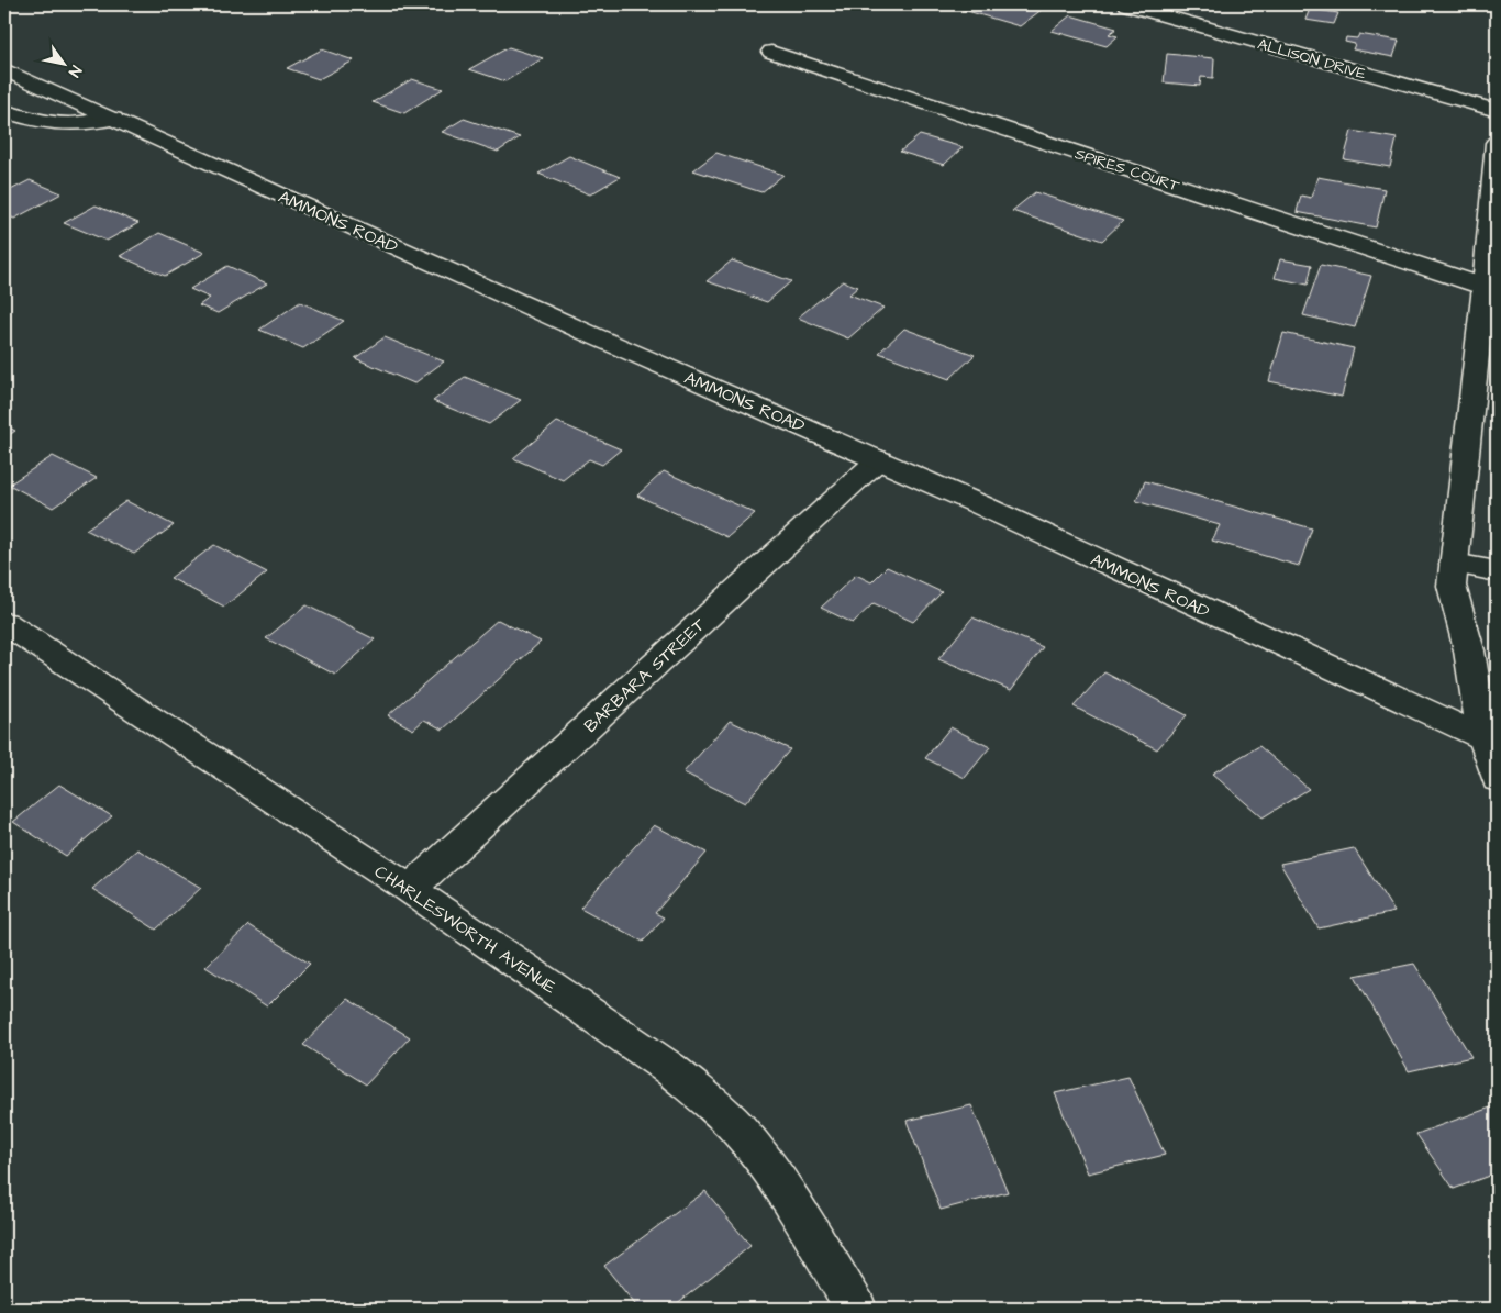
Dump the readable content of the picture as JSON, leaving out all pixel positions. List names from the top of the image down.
{
  "streets": {
    "street": [
      "ALLISON DRIVE",
      "SPIRES COURT",
      "AMMONS ROAD",
      "BARBARA STREET",
      "CHARLESWORTH AVENUE"
    ]
  },
  "crossings": [
    ["AMMONS ROAD", "BARBARA STREET"],
    ["BARBARA STREET", "CHARLESWORTH AVENUE"]
  ],
  "north": "bottom right"
}
